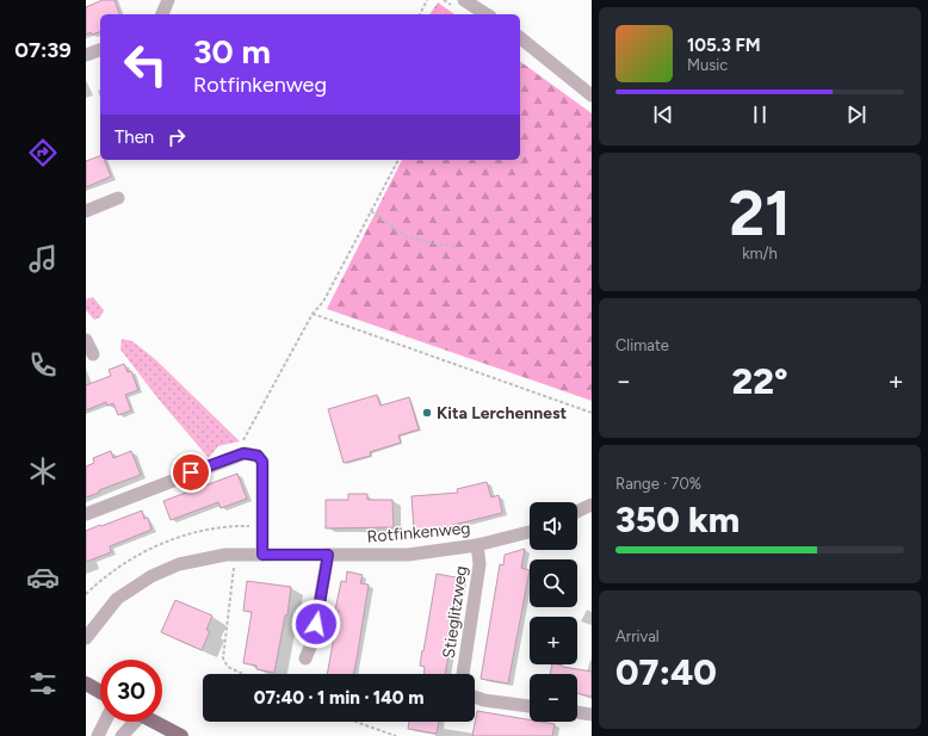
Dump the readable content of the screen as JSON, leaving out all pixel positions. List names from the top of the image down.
{
  "streets": {
    "street": ["Rotfinkenweg", "Stieglitzweg"]
  },
  "crossings": [
    ["Rotfinkenweg", "Stieglitzweg"]
  ],
  "places": ["Kita Lerchennest"],
  "page": {
    "tabs": "07:39",
    "turn": ["30 m", "Rotfinkenweg"],
    "song": ["105.3 FM", "Music"],
    "then": "Then",
    "tile": [
      ["21", "km/h"],
      "Climate",
      ["Range · 70%", "350 km"],
      ["Arrival", "07:40"]
    ],
    "heat": ["−", "22°", "+"],
    "map_buttons": ["+", "−"],
    "limit": "30",
    "trip": "07:40 · 1 min · 140 m"
  }
}
